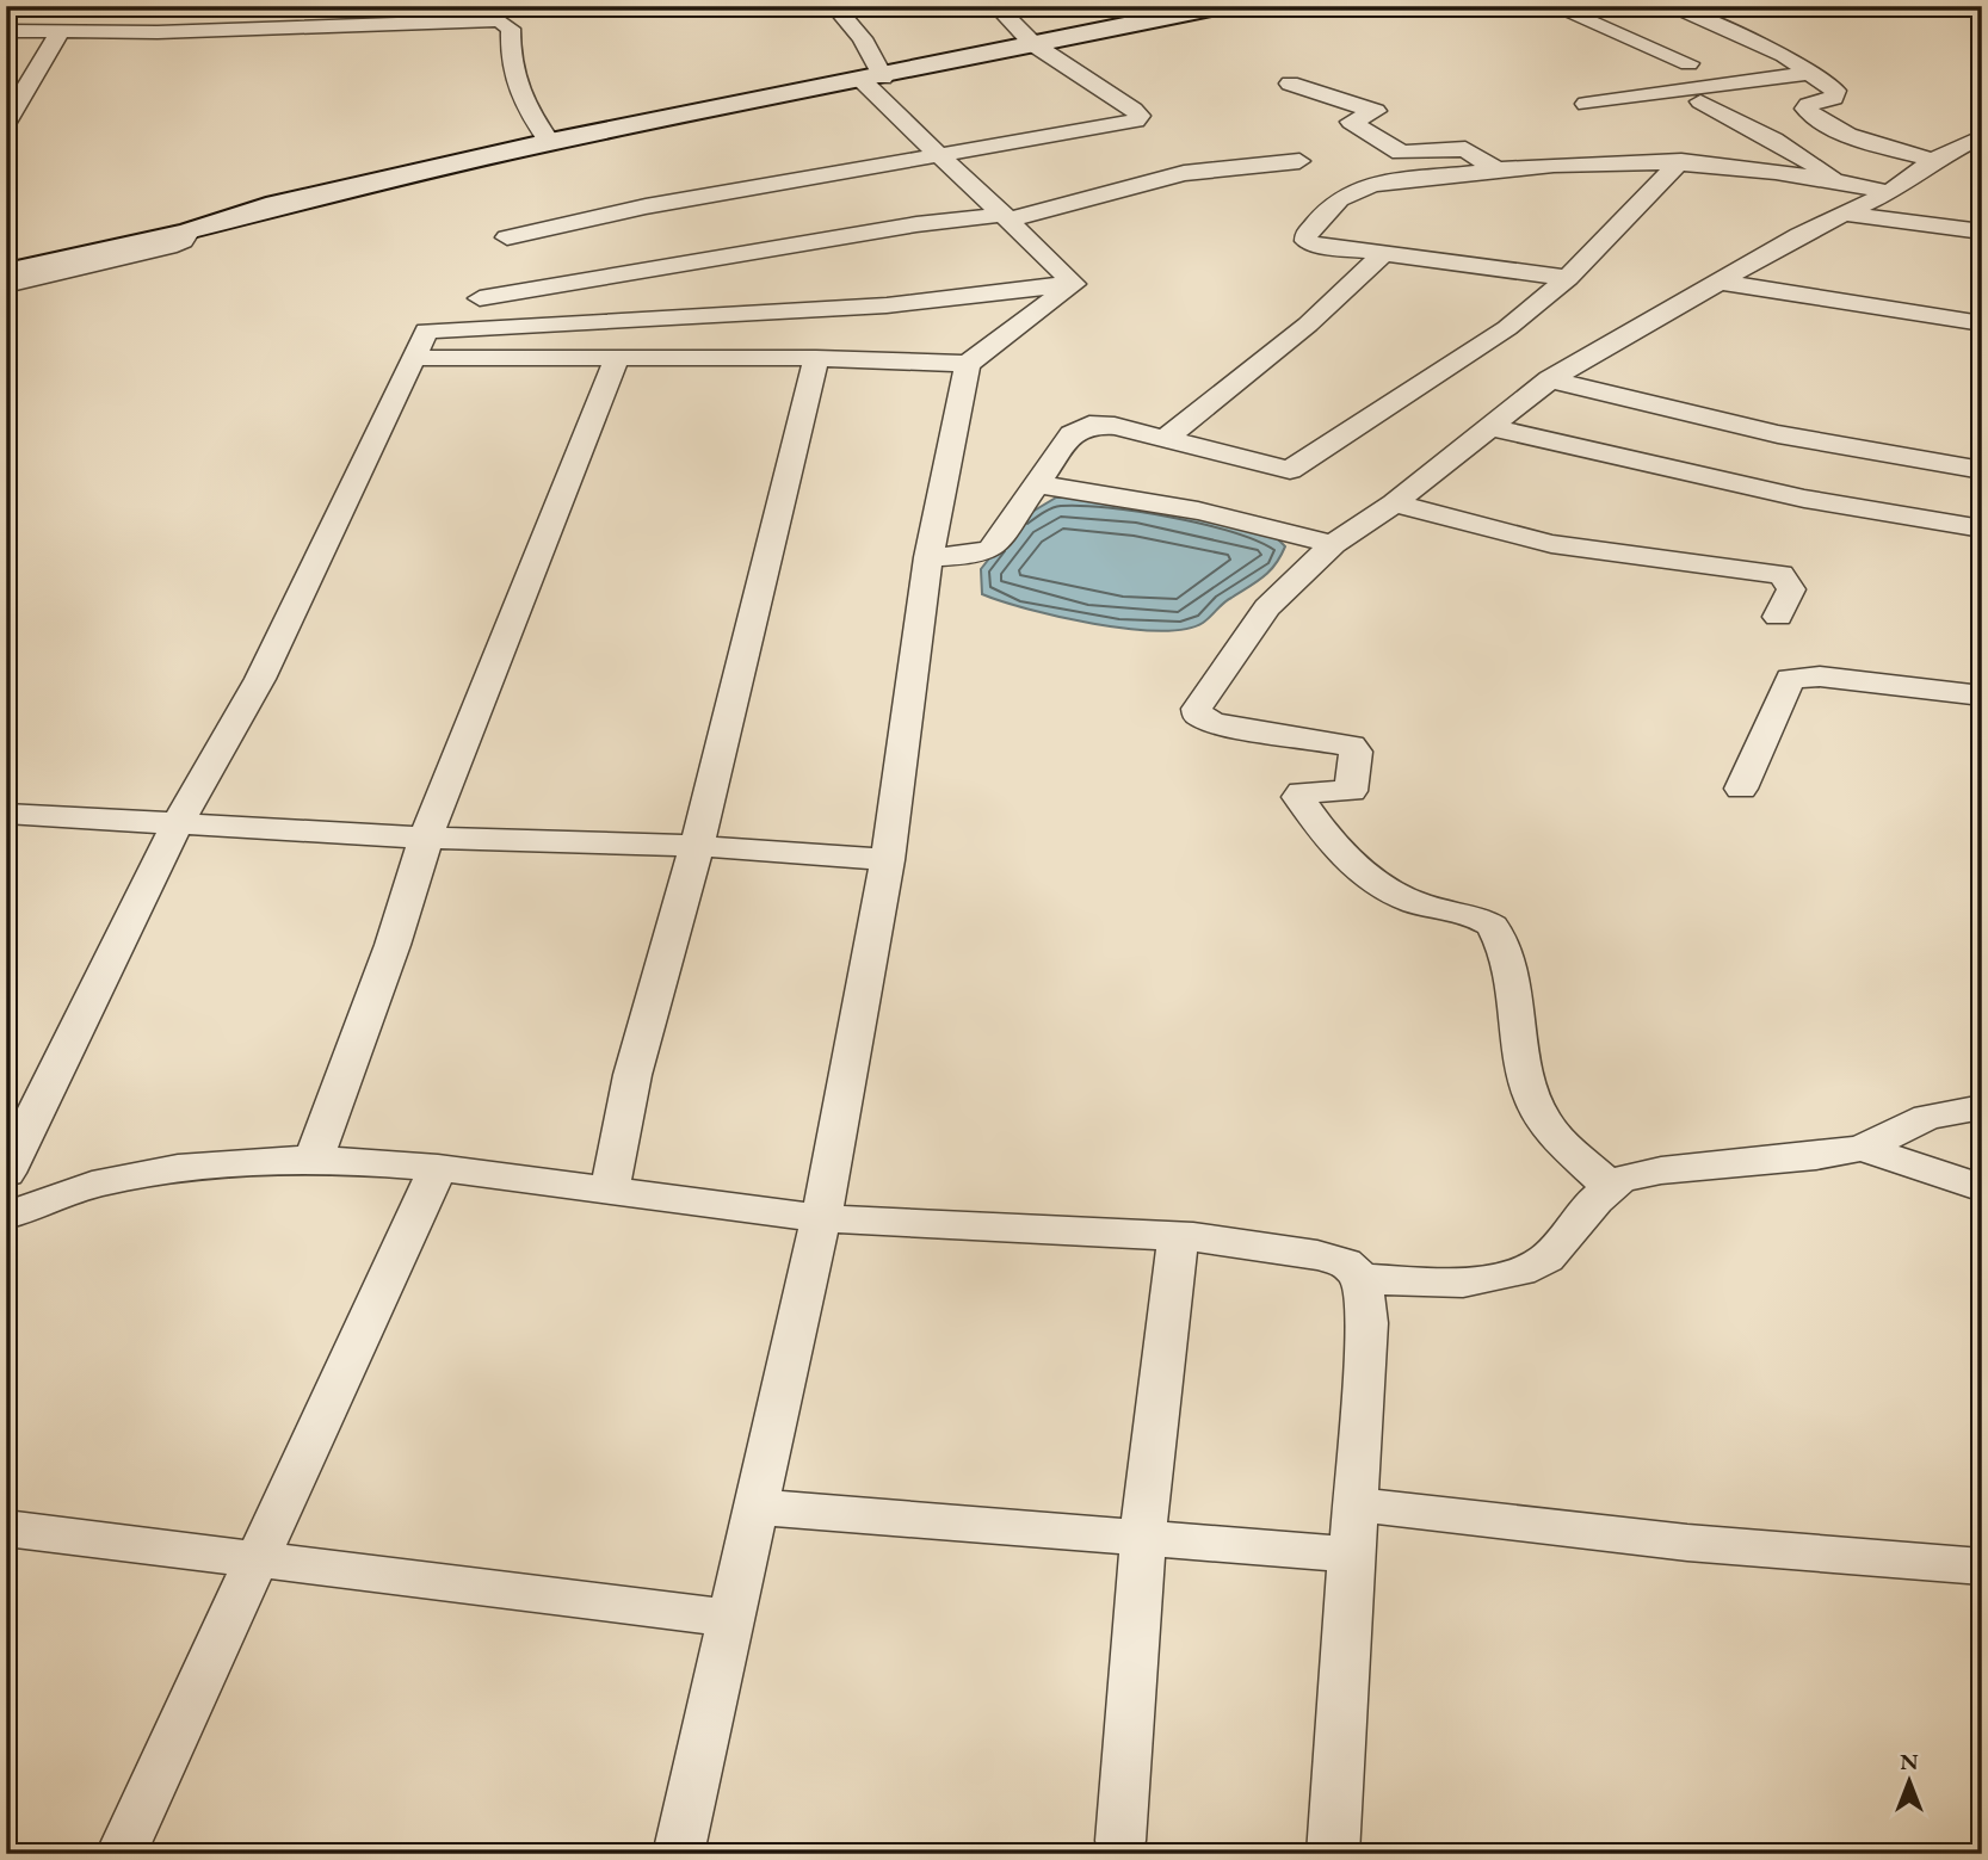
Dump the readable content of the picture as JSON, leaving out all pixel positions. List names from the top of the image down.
{
  "north": "top"
}
